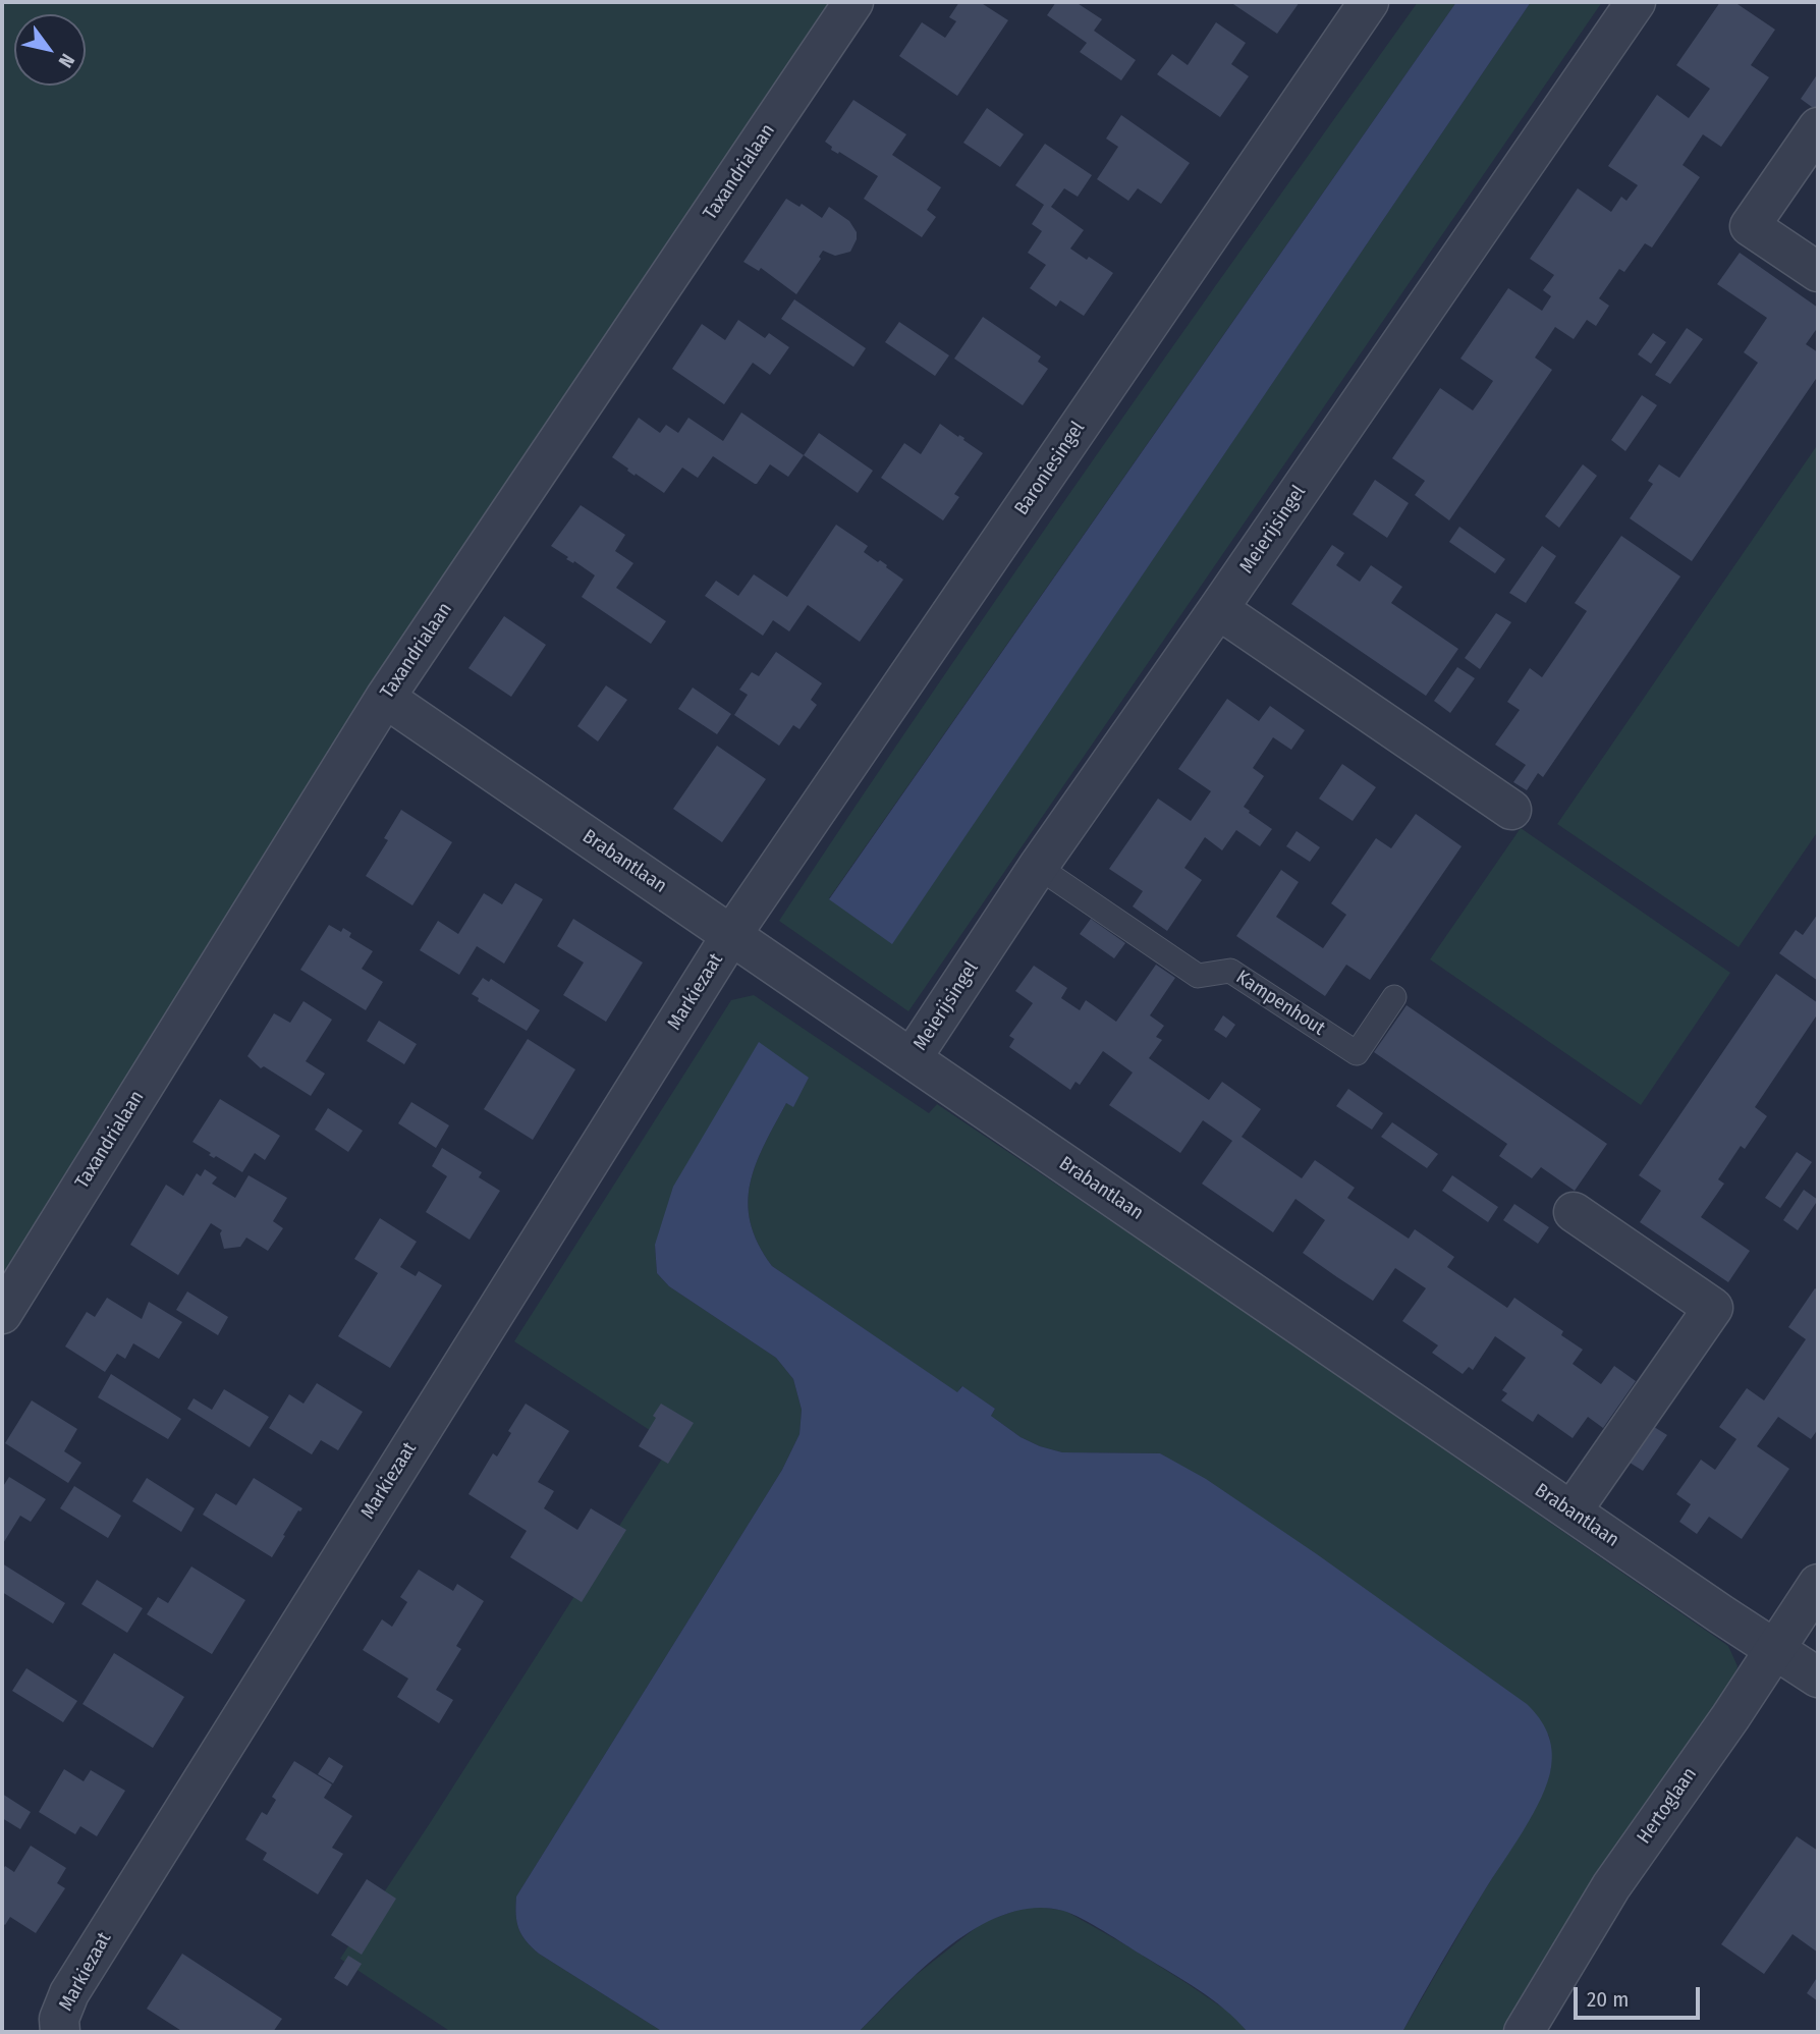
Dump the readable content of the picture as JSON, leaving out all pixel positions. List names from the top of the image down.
{
  "streets": {
    "street": [
      "Taxandrialaan",
      "Baroniesingel",
      "Meierijsingel",
      "Brabantlaan",
      "Markiezaat",
      "Hertoglaan"
    ],
    "lane": ["Kampenhout"]
  },
  "crossings": [
    ["Taxandrialaan", "Brabantlaan"],
    ["Baroniesingel", "Brabantlaan"],
    ["Baroniesingel", "Markiezaat"],
    ["Meierijsingel", "Brabantlaan"],
    ["Meierijsingel", "Kampenhout"],
    ["Brabantlaan", "Markiezaat"],
    ["Brabantlaan", "Hertoglaan"]
  ],
  "scale_bar": "20 m",
  "north": "bottom right"
}
